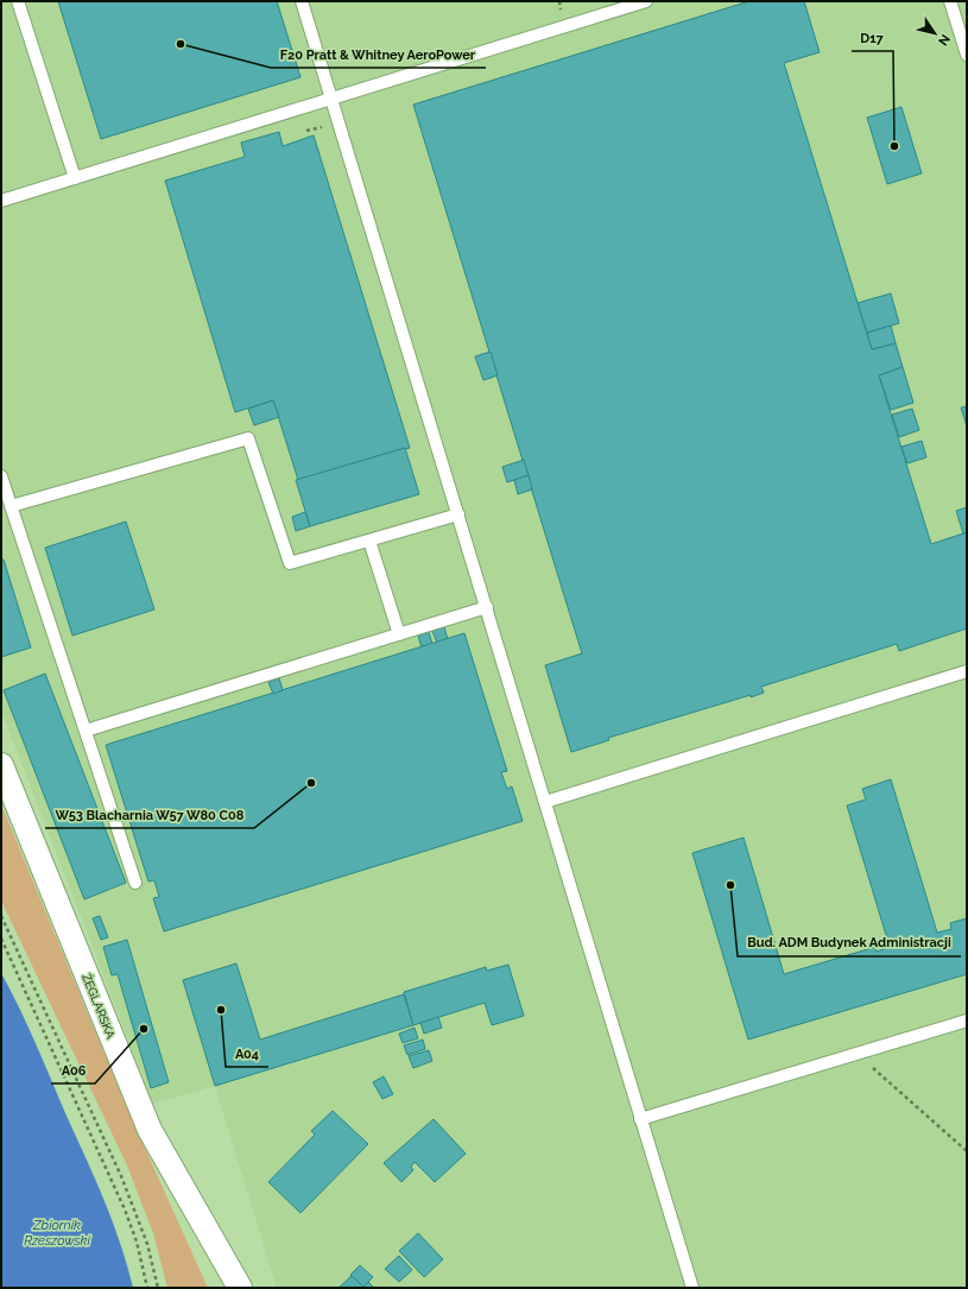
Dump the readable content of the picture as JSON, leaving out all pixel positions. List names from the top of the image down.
{
  "streets": {
    "street": ["ŻEGLARSKA"]
  },
  "water": ["Zbiornik Rzeszowski"],
  "places": [
    "F20 Pratt & Whitney AeroPower",
    "D17",
    "W53 Blacharnia W57 W80 C08",
    "Bud. ADM Budynek Administracji",
    "A04",
    "A06"
  ],
  "north": "bottom right"
}
